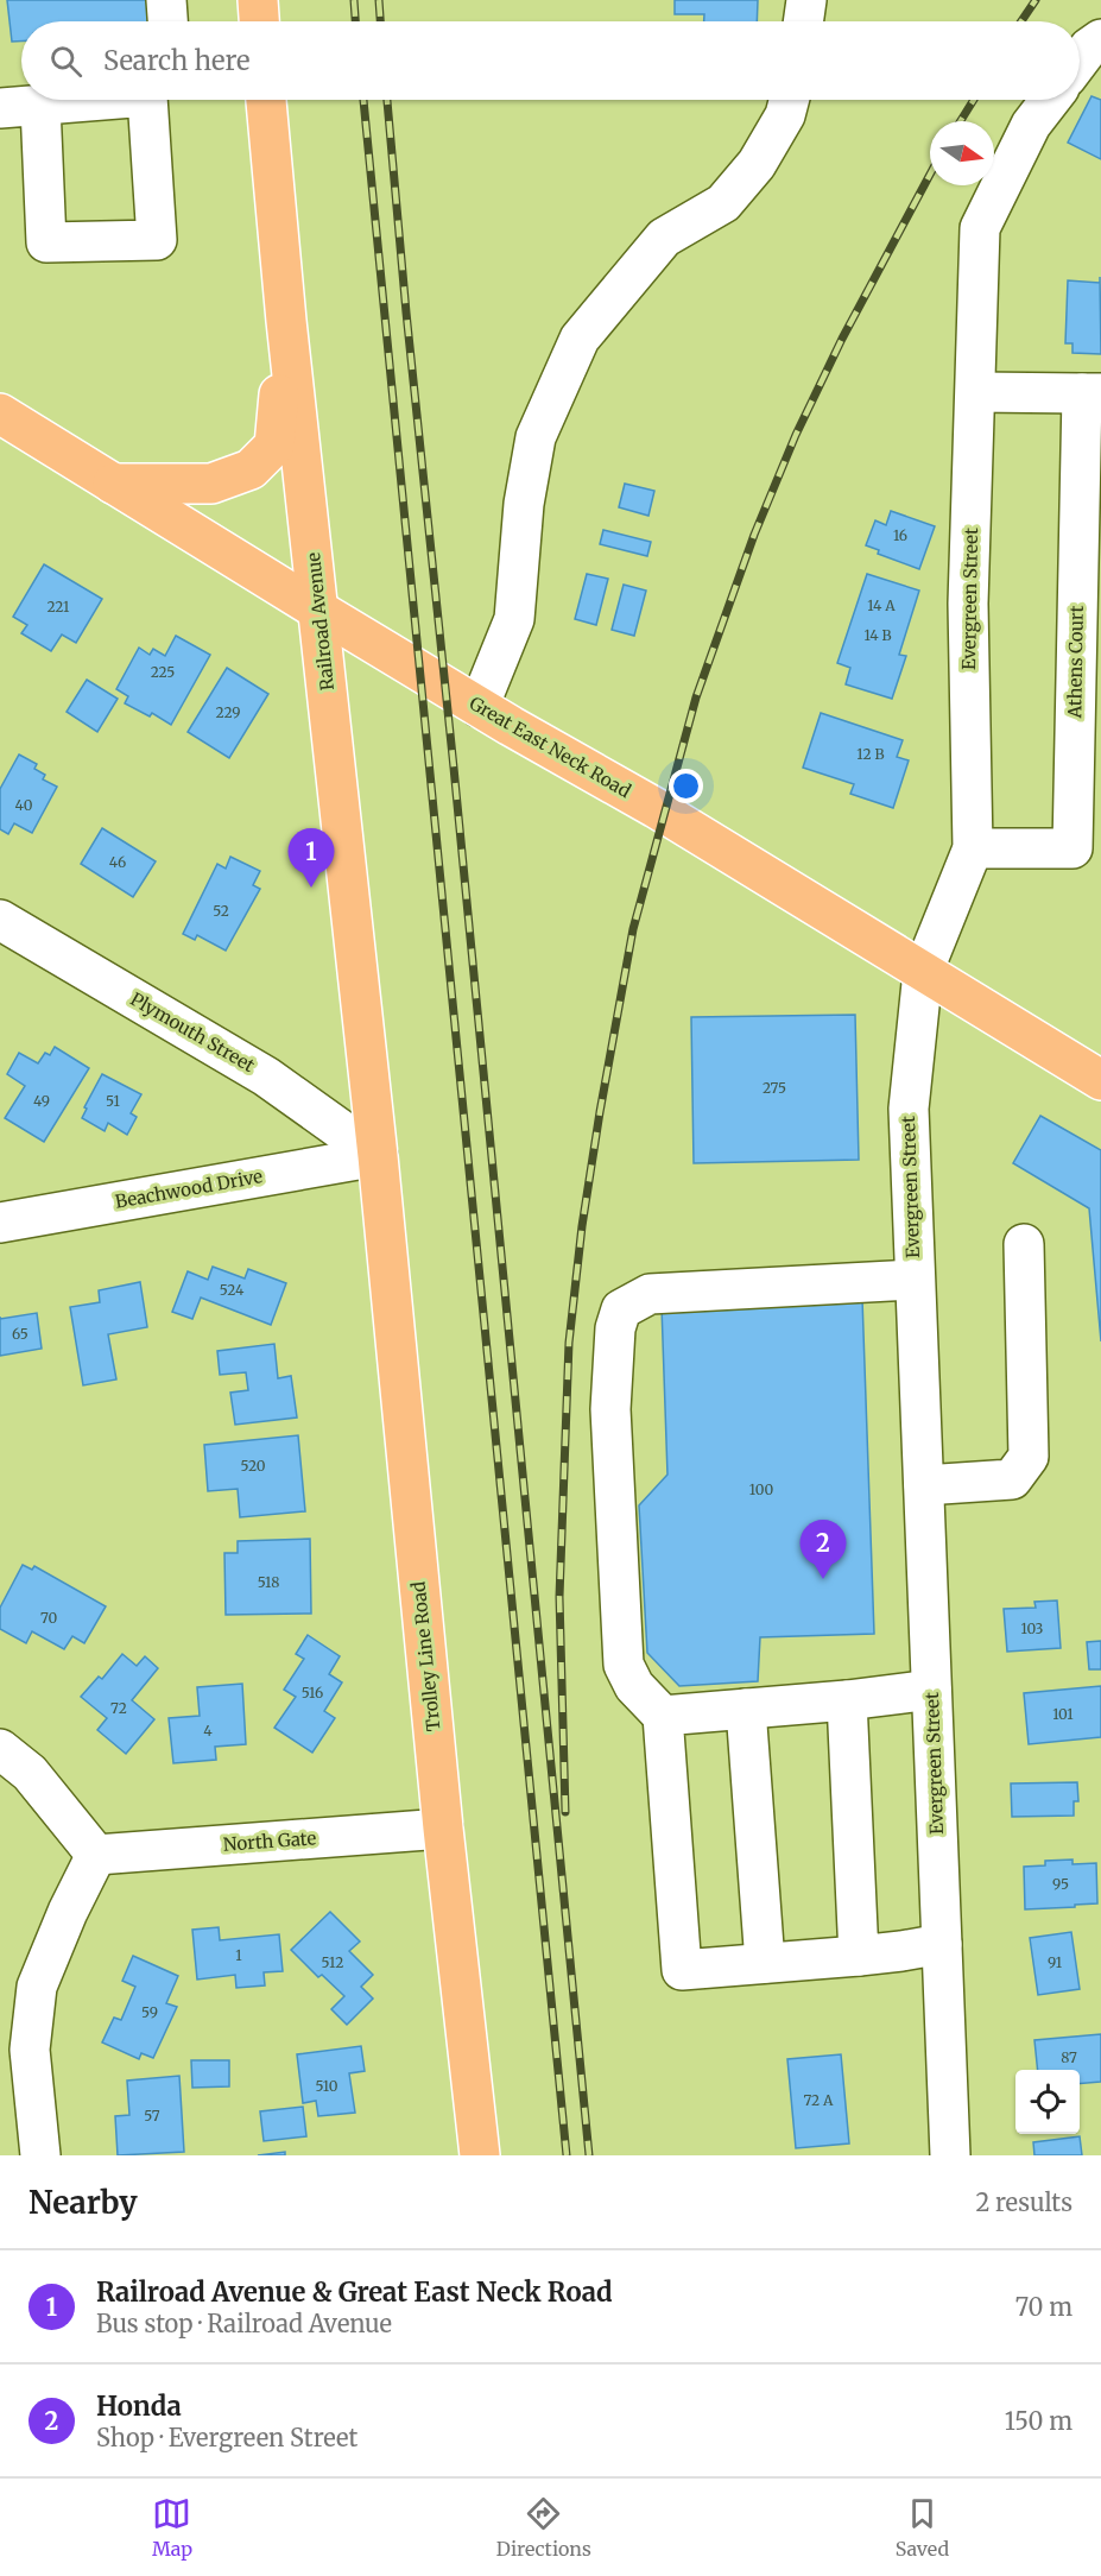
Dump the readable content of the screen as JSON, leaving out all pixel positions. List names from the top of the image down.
{
  "streets": {
    "main road": ["Railroad Avenue", "Great East Neck Road", "Trolley Line Road"],
    "street": [
      "Evergreen Street",
      "Athens Court",
      "Plymouth Street",
      "Beachwood Drive",
      "North Gate"
    ]
  },
  "crossings": [
    ["Evergreen Street", "Athens Court"],
    ["Evergreen Street", "Great East Neck Road"],
    ["Railroad Avenue", "Great East Neck Road"],
    ["Railroad Avenue", "Plymouth Street"],
    ["Railroad Avenue", "Beachwood Drive"],
    ["Railroad Avenue", "Trolley Line Road"],
    ["Plymouth Street", "Beachwood Drive"],
    ["Plymouth Street", "Trolley Line Road"],
    ["Beachwood Drive", "Trolley Line Road"],
    ["Trolley Line Road", "North Gate"]
  ],
  "house_numbers": [
    "16",
    "14 A",
    "221",
    "14 B",
    "225",
    "229",
    "12 B",
    "40",
    "46",
    "52",
    "275",
    "49",
    "51",
    "524",
    "65",
    "520",
    "100",
    "518",
    "70",
    "103",
    "516",
    "72",
    "101",
    "4",
    "95",
    "1",
    "512",
    "91",
    "59",
    "87",
    "510",
    "72 A",
    "57"
  ],
  "north": "right",
  "page": {
    "search": "Search here",
    "pins": ["1", "2"],
    "heading": ["Nearby", "2 results"],
    "list": [
      {
        "mark": "1",
        "name": "Railroad Avenue & Great East Neck Road",
        "note": "Bus stop · Railroad Avenue",
        "value": "70 m"
      },
      {
        "mark": "2",
        "name": "Honda",
        "note": "Shop · Evergreen Street",
        "value": "150 m"
      }
    ],
    "nav": ["Map", "Directions", "Saved"]
  }
}
